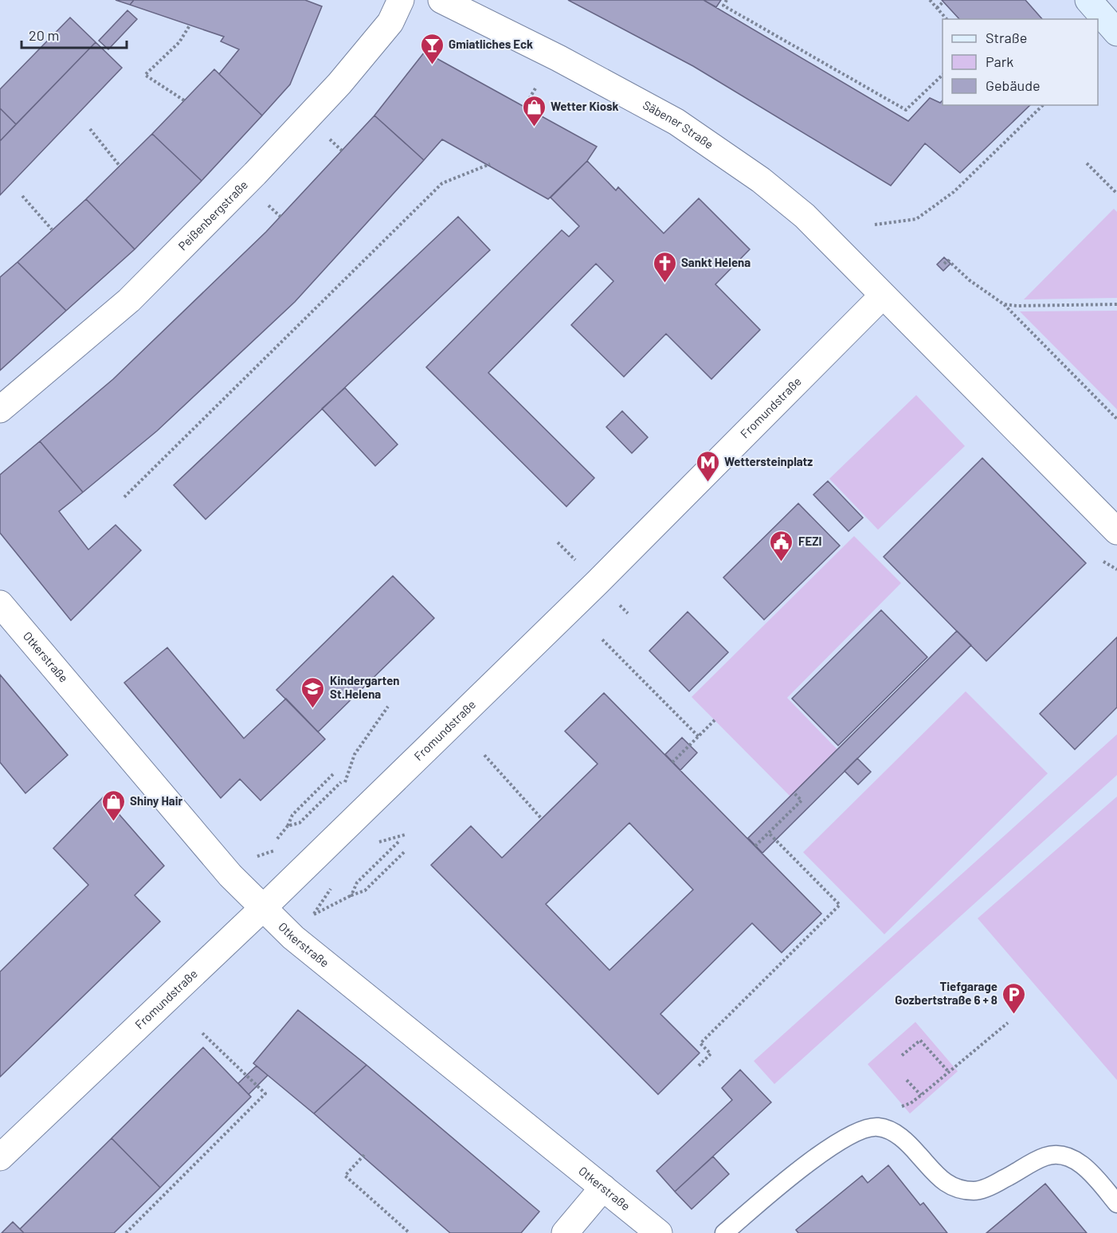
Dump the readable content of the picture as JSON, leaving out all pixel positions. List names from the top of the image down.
{
  "streets": {
    "street": [
      "Säbener Straße",
      "Peißenbergstraße",
      "Fromundstraße",
      "Otkerstraße"
    ]
  },
  "crossings": [
    ["Säbener Straße", "Fromundstraße"],
    ["Fromundstraße", "Otkerstraße"]
  ],
  "places": {
    "bar": ["Gmiatliches Eck"],
    "shop": ["Wetter Kiosk", "Shiny Hair"],
    "church": ["Sankt Helena"],
    "metro station": ["Wettersteinplatz"],
    "public building": ["FEZI"],
    "school or university": ["Kindergarten St.Helena"],
    "parking": ["Tiefgarage Gozbertstraße 6 + 8"]
  },
  "legend": ["Straße", "Park", "Gebäude"],
  "scale_bar": "20 m"
}
